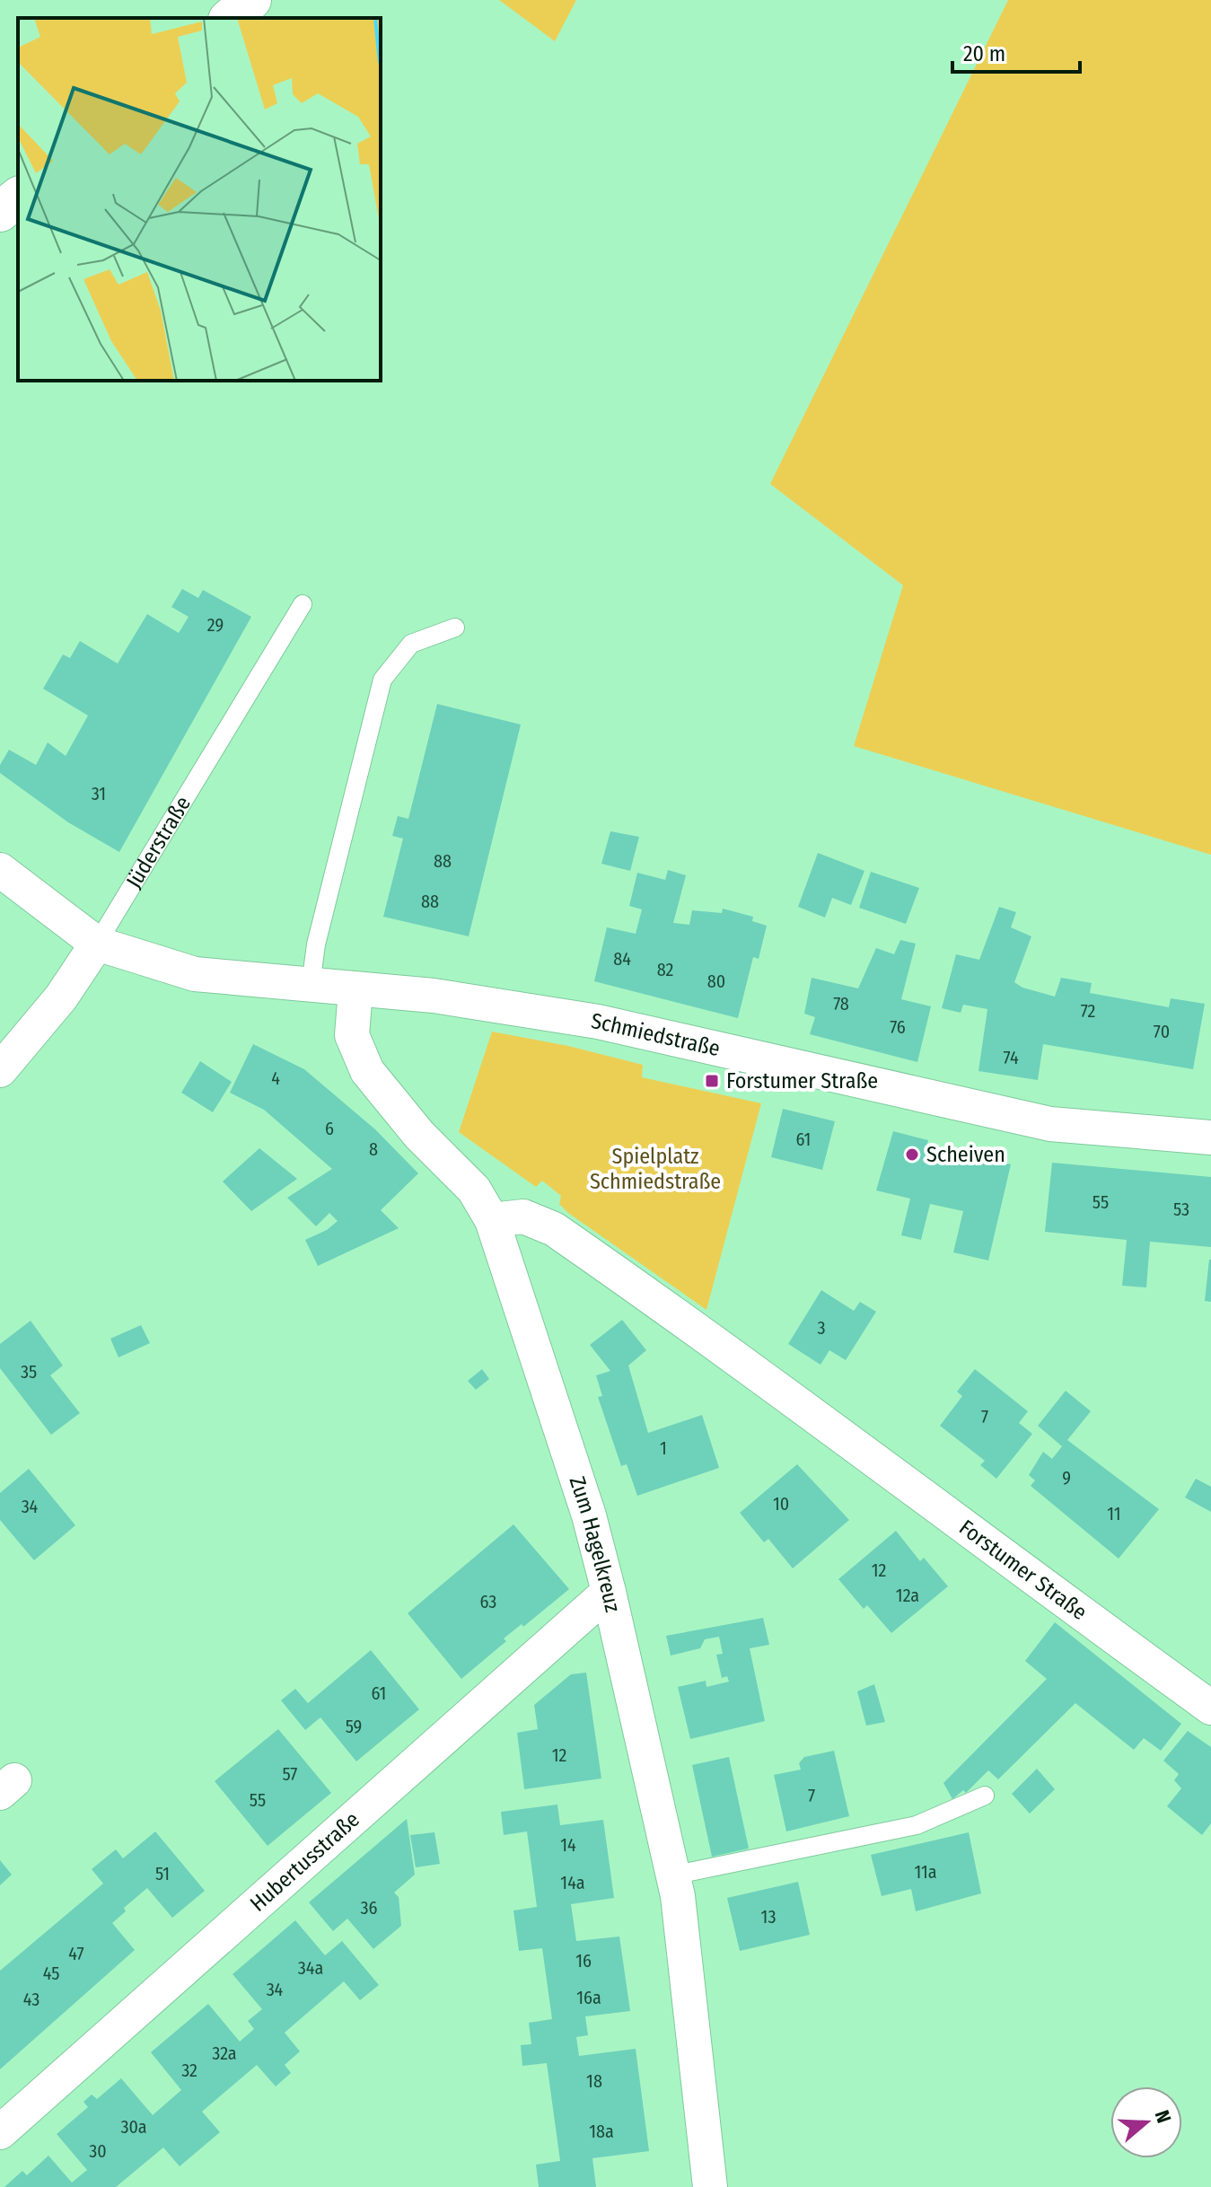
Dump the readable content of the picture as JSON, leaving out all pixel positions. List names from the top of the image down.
{
  "streets": {
    "street": [
      "Jüderstraße",
      "Schmiedstraße",
      "Zum Hagelkreuz",
      "Forstumer Straße",
      "Hubertusstraße"
    ]
  },
  "crossings": [
    ["Jüderstraße", "Schmiedstraße"],
    ["Zum Hagelkreuz", "Forstumer Straße"],
    ["Zum Hagelkreuz", "Hubertusstraße"]
  ],
  "parks": ["Spielplatz Schmiedstraße"],
  "places": {
    "transit": ["Forstumer Straße"],
    "other": ["Scheiven"]
  },
  "house_numbers": [
    "29",
    "31",
    "88",
    "88",
    "84",
    "82",
    "80",
    "78",
    "72",
    "76",
    "70",
    "74",
    "4",
    "6",
    "61",
    "8",
    "55",
    "53",
    "3",
    "35",
    "7",
    "1",
    "9",
    "10",
    "34",
    "11",
    "12",
    "12a",
    "63",
    "61",
    "59",
    "12",
    "57",
    "7",
    "55",
    "14",
    "11a",
    "51",
    "14a",
    "36",
    "13",
    "47",
    "16",
    "34a",
    "45",
    "34",
    "16a",
    "43",
    "32a",
    "32",
    "18",
    "30a",
    "18a",
    "30"
  ],
  "scale_bar": "20 m",
  "north": "right"
}
